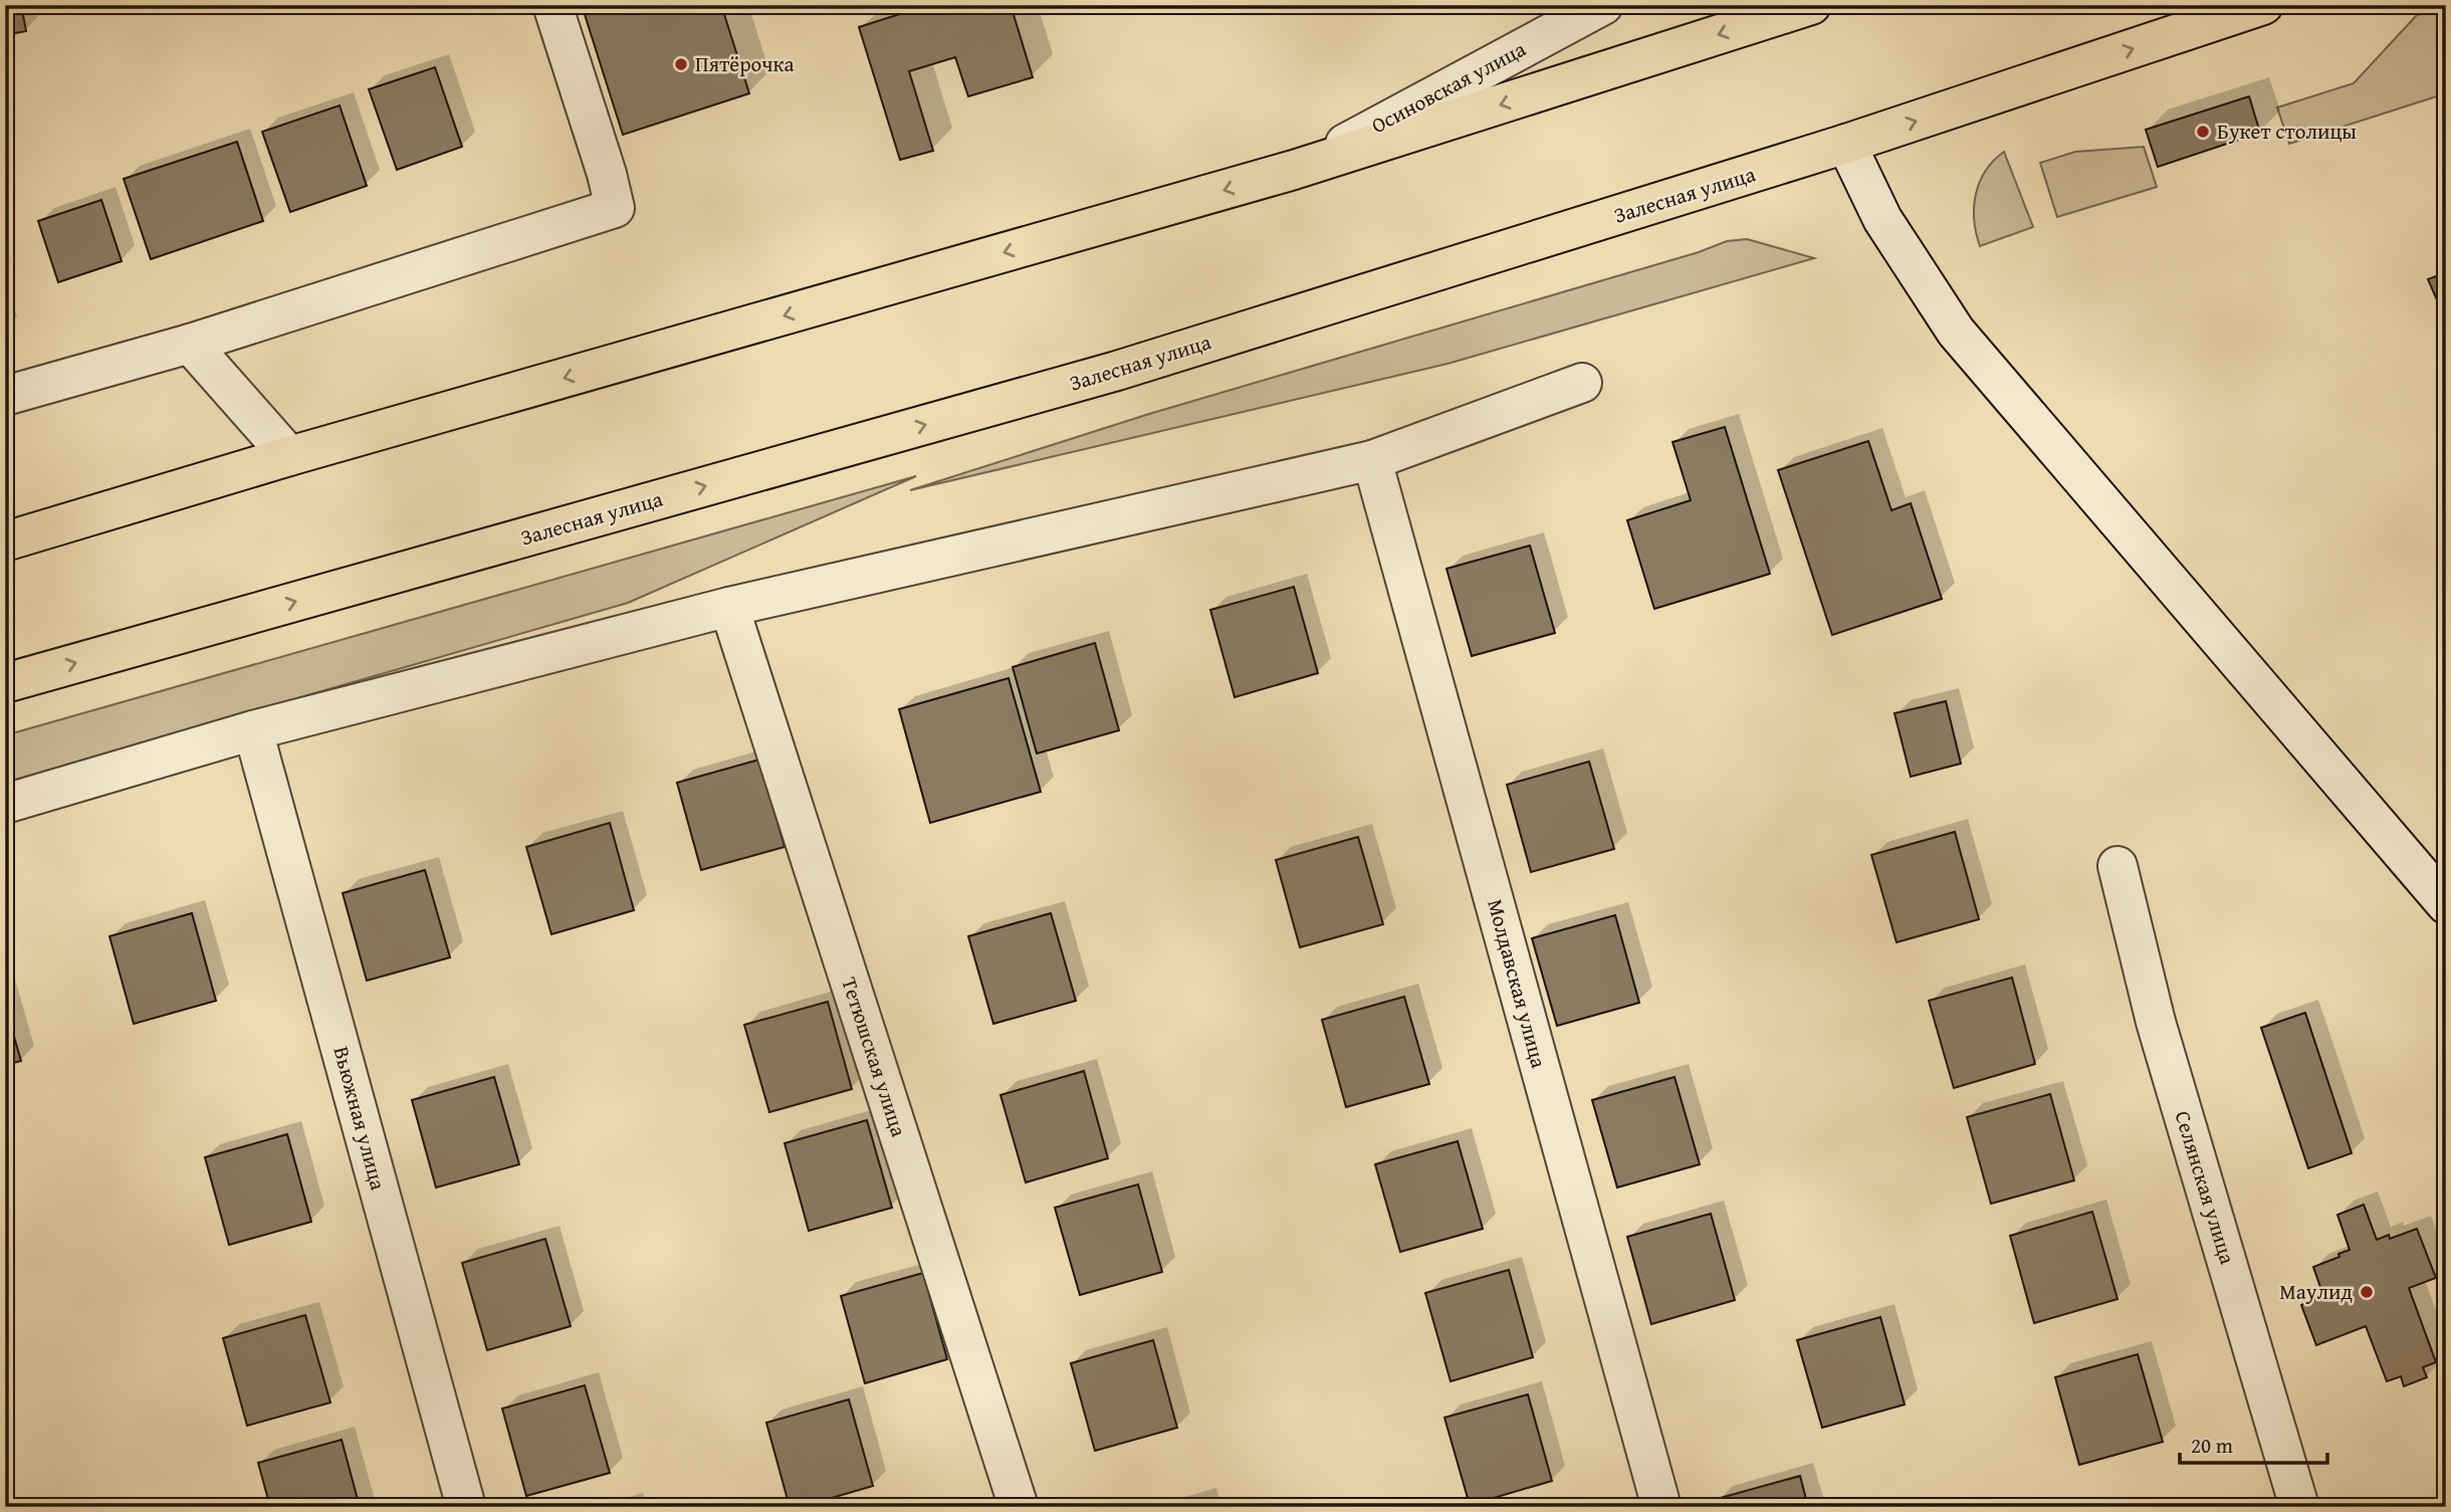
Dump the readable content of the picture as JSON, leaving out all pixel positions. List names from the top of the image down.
{
  "streets": {
    "main road": ["Залесная улица"],
    "street": [
      "Осиновская улица",
      "Молдавская улица",
      "Тетюшская улица",
      "Вьюжная улица",
      "Селянская улица"
    ]
  },
  "places": ["Пятёрочка", "Букет столицы", "Маулид"],
  "scale_bar": "20 m"
}
